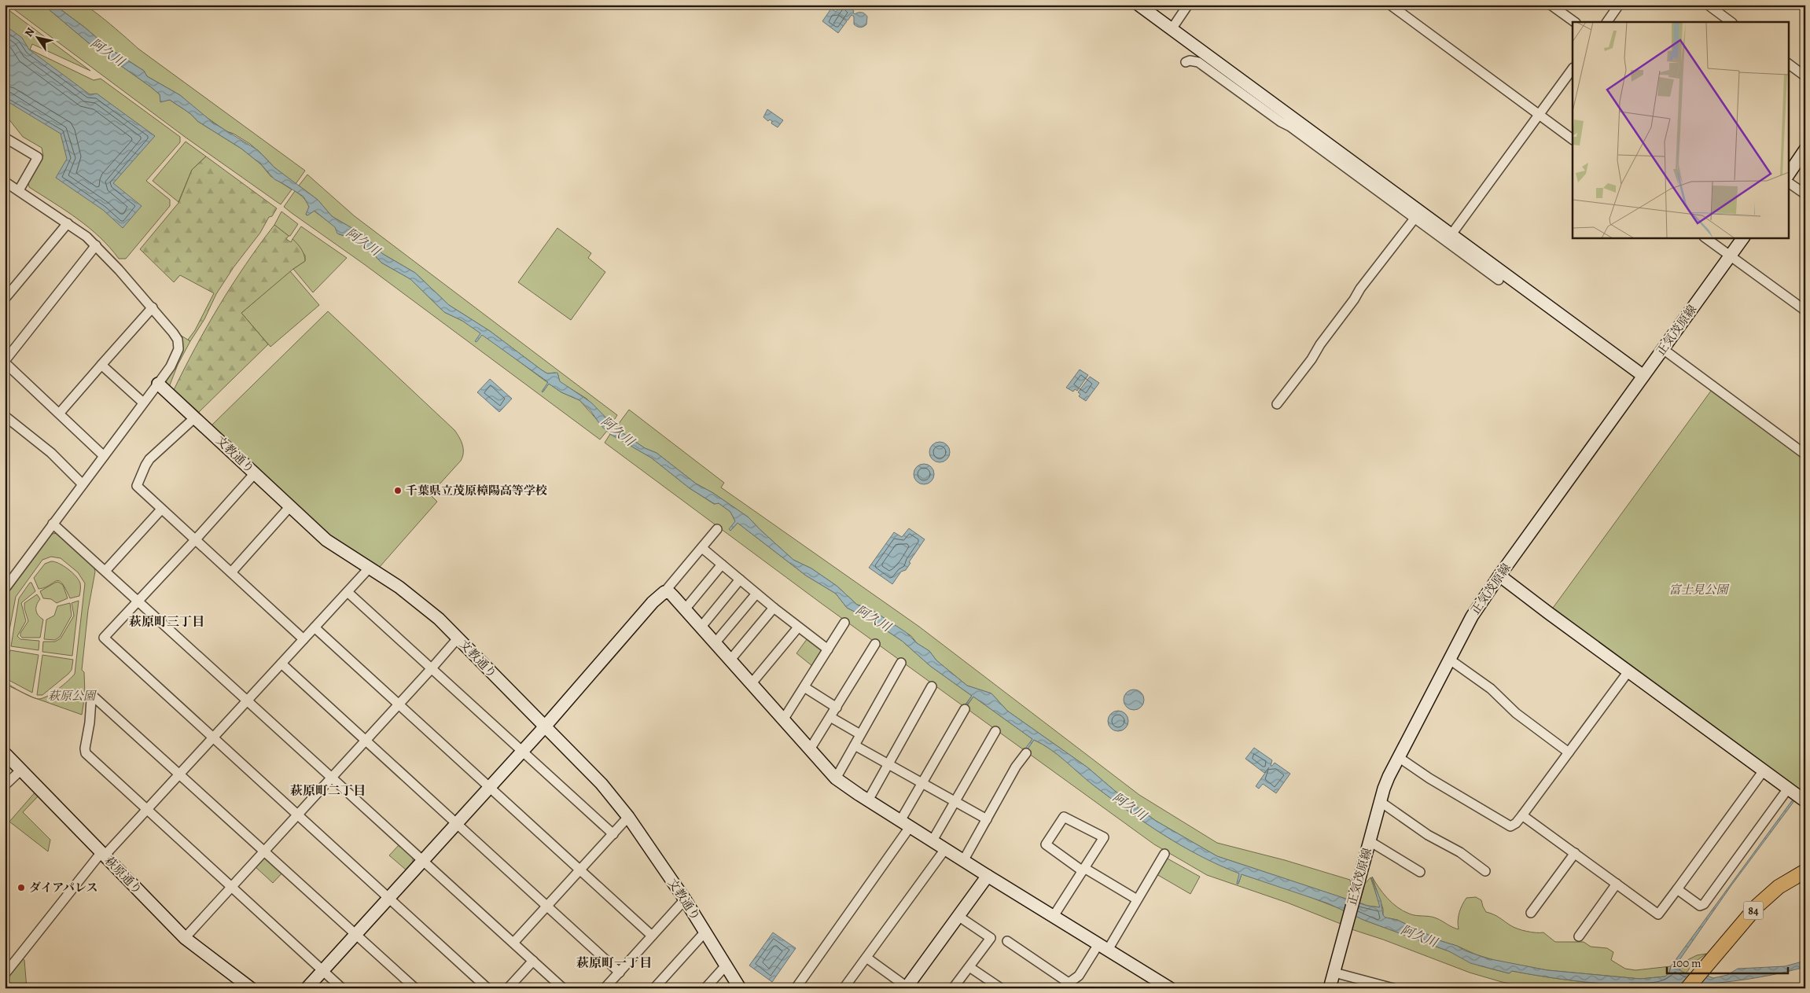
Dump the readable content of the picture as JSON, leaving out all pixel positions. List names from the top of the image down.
{
  "streets": {
    "main road": ["84"],
    "street": ["正気茂原線", "文教通り", "萩原通り"]
  },
  "districts": ["萩原町三丁目", "萩原町二丁目", "萩原町一丁目"],
  "water": ["阿久川"],
  "parks": ["富士見公園", "萩原公園"],
  "places": ["千葉県立茂原樟陽高等学校", "ダイアパレス"],
  "scale_bar": "100 m",
  "north": "top left"
}
